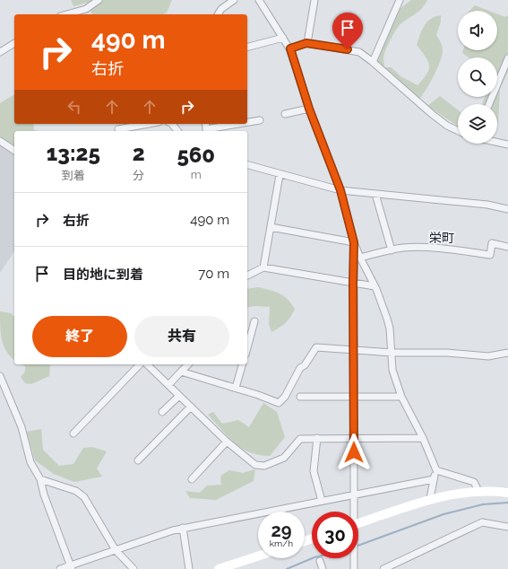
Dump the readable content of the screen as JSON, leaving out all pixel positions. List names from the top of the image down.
{
  "districts": ["栄町"],
  "page": {
    "turn": ["490 m", "右折"],
    "eta": [
      "13:25",
      "到着",
      "2",
      "分",
      "560",
      "m"
    ],
    "list": [
      {
        "name": "右折",
        "value": "490 m"
      },
      {
        "name": "目的地に到着",
        "value": "70 m"
      }
    ],
    "buttons": ["終了", "共有"],
    "speed": "29 km/h",
    "limit": "30"
  }
}
